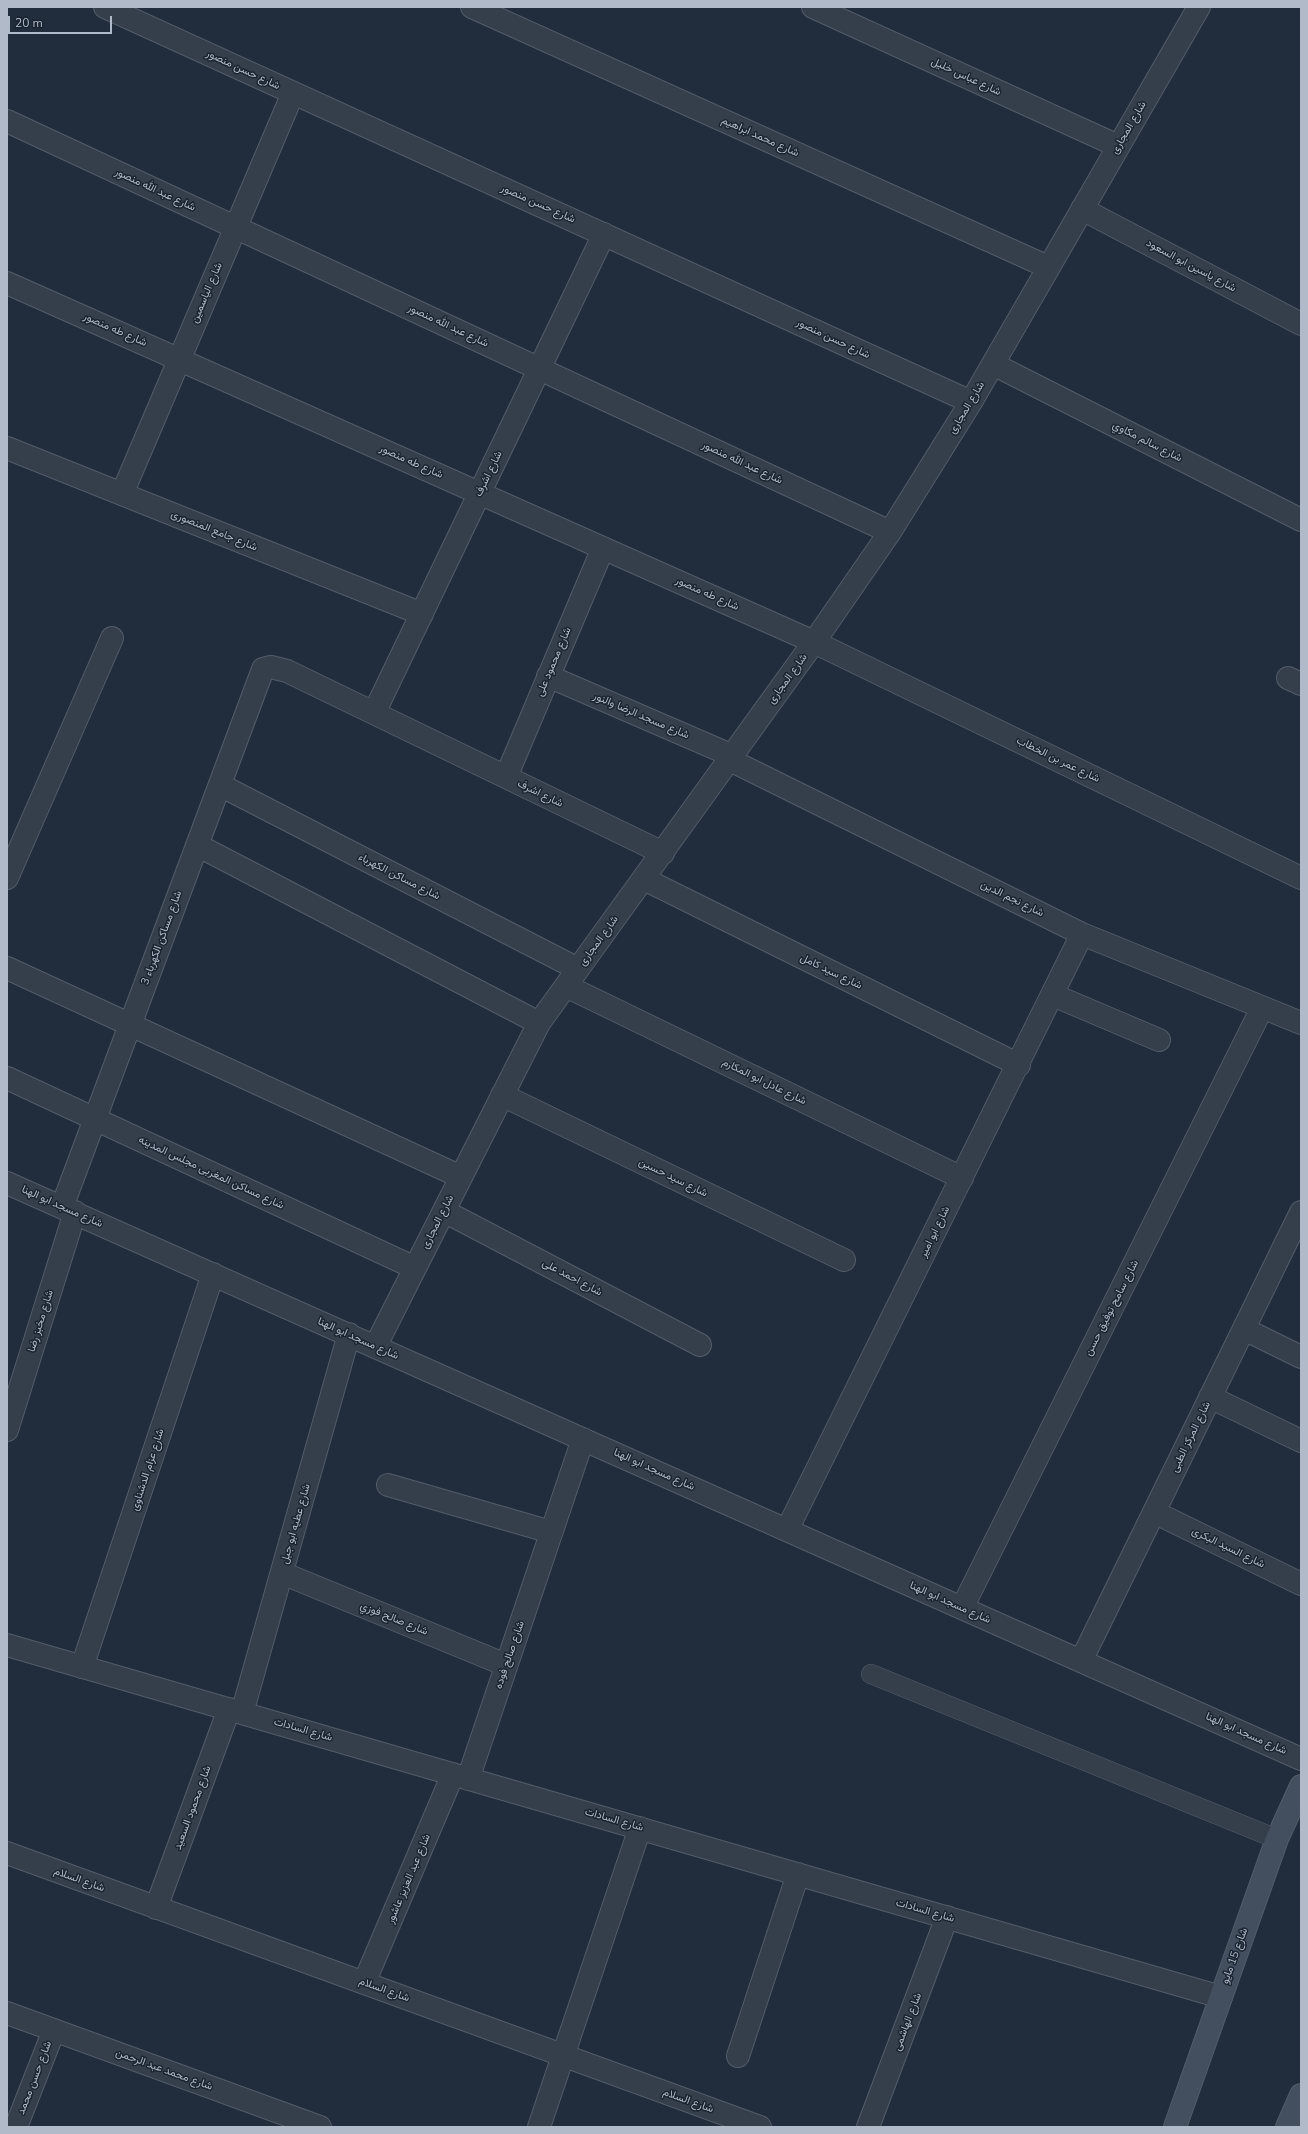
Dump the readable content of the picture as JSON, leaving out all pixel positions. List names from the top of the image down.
{
  "streets": {
    "main road": ["شارع 15 مايو"],
    "street": [
      "شارع حسن منصور",
      "شارع عباس خليل",
      "شارع المجارى",
      "شارع محمد ابراهيم",
      "شارع عبد الله منصور",
      "شارع ياسين ابو السعود",
      "شارع الياسمين",
      "شارع طه منصور",
      "شارع سالم مكاوي",
      "شارع اشرف",
      "شارع جامع المنصورى",
      "شارع محمود على",
      "شارع مسجد الرضا والنور",
      "شارع عمر بن الخطاب",
      "شارع مساكن الكهرباء",
      "شارع نجم الدين",
      "شارع مساكن الكهرباء 3",
      "شارع سيد كامل",
      "شارع عادل ابو المكارم",
      "شارع مساكن المغربى مجلس المدينه",
      "شارع سيد حسين",
      "شارع مسجد ابو الهنا",
      "شارع ابو امير",
      "شارع احمد على",
      "شارع سامح توفيق حسن",
      "شارع مخبز رضا",
      "شارع المركز الطبى",
      "شارع عزام الدشناوى",
      "شارع عطيه ابو جبل",
      "شارع السيد البكرى",
      "شارع صالح فوزي",
      "شارع صالح فوده",
      "شارع السادات",
      "شارع محمود السعيد",
      "شارع عبد العزيز عاشور",
      "شارع السلام",
      "شارع الهاشمى",
      "شارع محمد عبد الرحمن",
      "شارع حسن محمد"
    ]
  },
  "crossings": [
    ["شارع حسن منصور", "شارع المجارى"],
    ["شارع حسن منصور", "شارع الياسمين"],
    ["شارع حسن منصور", "شارع اشرف"],
    ["شارع عباس خليل", "شارع المجارى"],
    ["شارع المجارى", "شارع محمد ابراهيم"],
    ["شارع المجارى", "شارع عبد الله منصور"],
    ["شارع المجارى", "شارع ياسين ابو السعود"],
    ["شارع المجارى", "شارع طه منصور"],
    ["شارع المجارى", "شارع سالم مكاوي"],
    ["شارع المجارى", "شارع اشرف"],
    ["شارع المجارى", "شارع مسجد الرضا والنور"],
    ["شارع المجارى", "شارع عمر بن الخطاب"],
    ["شارع المجارى", "شارع مساكن الكهرباء"],
    ["شارع المجارى", "شارع نجم الدين"],
    ["شارع المجارى", "شارع سيد كامل"],
    ["شارع المجارى", "شارع عادل ابو المكارم"],
    ["شارع المجارى", "شارع مساكن المغربى مجلس المدينه"],
    ["شارع المجارى", "شارع سيد حسين"],
    ["شارع المجارى", "شارع مسجد ابو الهنا"],
    ["شارع المجارى", "شارع احمد على"],
    ["شارع عبد الله منصور", "شارع الياسمين"],
    ["شارع عبد الله منصور", "شارع اشرف"],
    ["شارع الياسمين", "شارع طه منصور"],
    ["شارع الياسمين", "شارع جامع المنصورى"],
    ["شارع طه منصور", "شارع اشرف"],
    ["شارع طه منصور", "شارع محمود على"],
    ["شارع طه منصور", "شارع عمر بن الخطاب"],
    ["شارع اشرف", "شارع جامع المنصورى"],
    ["شارع اشرف", "شارع محمود على"],
    ["شارع اشرف", "شارع مساكن الكهرباء 3"],
    ["شارع محمود على", "شارع مسجد الرضا والنور"],
    ["شارع مسجد الرضا والنور", "شارع نجم الدين"],
    ["شارع مساكن الكهرباء", "شارع مساكن الكهرباء 3"],
    ["شارع نجم الدين", "شارع ابو امير"],
    ["شارع نجم الدين", "شارع سامح توفيق حسن"],
    ["شارع مساكن الكهرباء 3", "شارع مساكن المغربى مجلس المدينه"],
    ["شارع مساكن الكهرباء 3", "شارع مسجد ابو الهنا"],
    ["شارع مساكن الكهرباء 3", "شارع مخبز رضا"],
    ["شارع سيد كامل", "شارع ابو امير"],
    ["شارع عادل ابو المكارم", "شارع ابو امير"],
    ["شارع مسجد ابو الهنا", "شارع ابو امير"],
    ["شارع مسجد ابو الهنا", "شارع سامح توفيق حسن"],
    ["شارع مسجد ابو الهنا", "شارع مخبز رضا"],
    ["شارع مسجد ابو الهنا", "شارع المركز الطبى"],
    ["شارع مسجد ابو الهنا", "شارع عزام الدشناوى"],
    ["شارع مسجد ابو الهنا", "شارع عطيه ابو جبل"],
    ["شارع مسجد ابو الهنا", "شارع صالح فوده"],
    ["شارع المركز الطبى", "شارع السيد البكرى"],
    ["شارع عزام الدشناوى", "شارع السادات"],
    ["شارع عطيه ابو جبل", "شارع صالح فوزي"],
    ["شارع عطيه ابو جبل", "شارع السادات"],
    ["شارع عطيه ابو جبل", "شارع محمود السعيد"],
    ["شارع صالح فوزي", "شارع صالح فوده"],
    ["شارع صالح فوده", "شارع السادات"],
    ["شارع صالح فوده", "شارع عبد العزيز عاشور"],
    ["شارع السادات", "شارع محمود السعيد"],
    ["شارع السادات", "شارع عبد العزيز عاشور"],
    ["شارع السادات", "شارع 15 مايو"],
    ["شارع السادات", "شارع الهاشمى"],
    ["شارع محمود السعيد", "شارع السلام"],
    ["شارع عبد العزيز عاشور", "شارع السلام"],
    ["شارع محمد عبد الرحمن", "شارع حسن محمد"]
  ],
  "scale_bar": "20 m"
}
